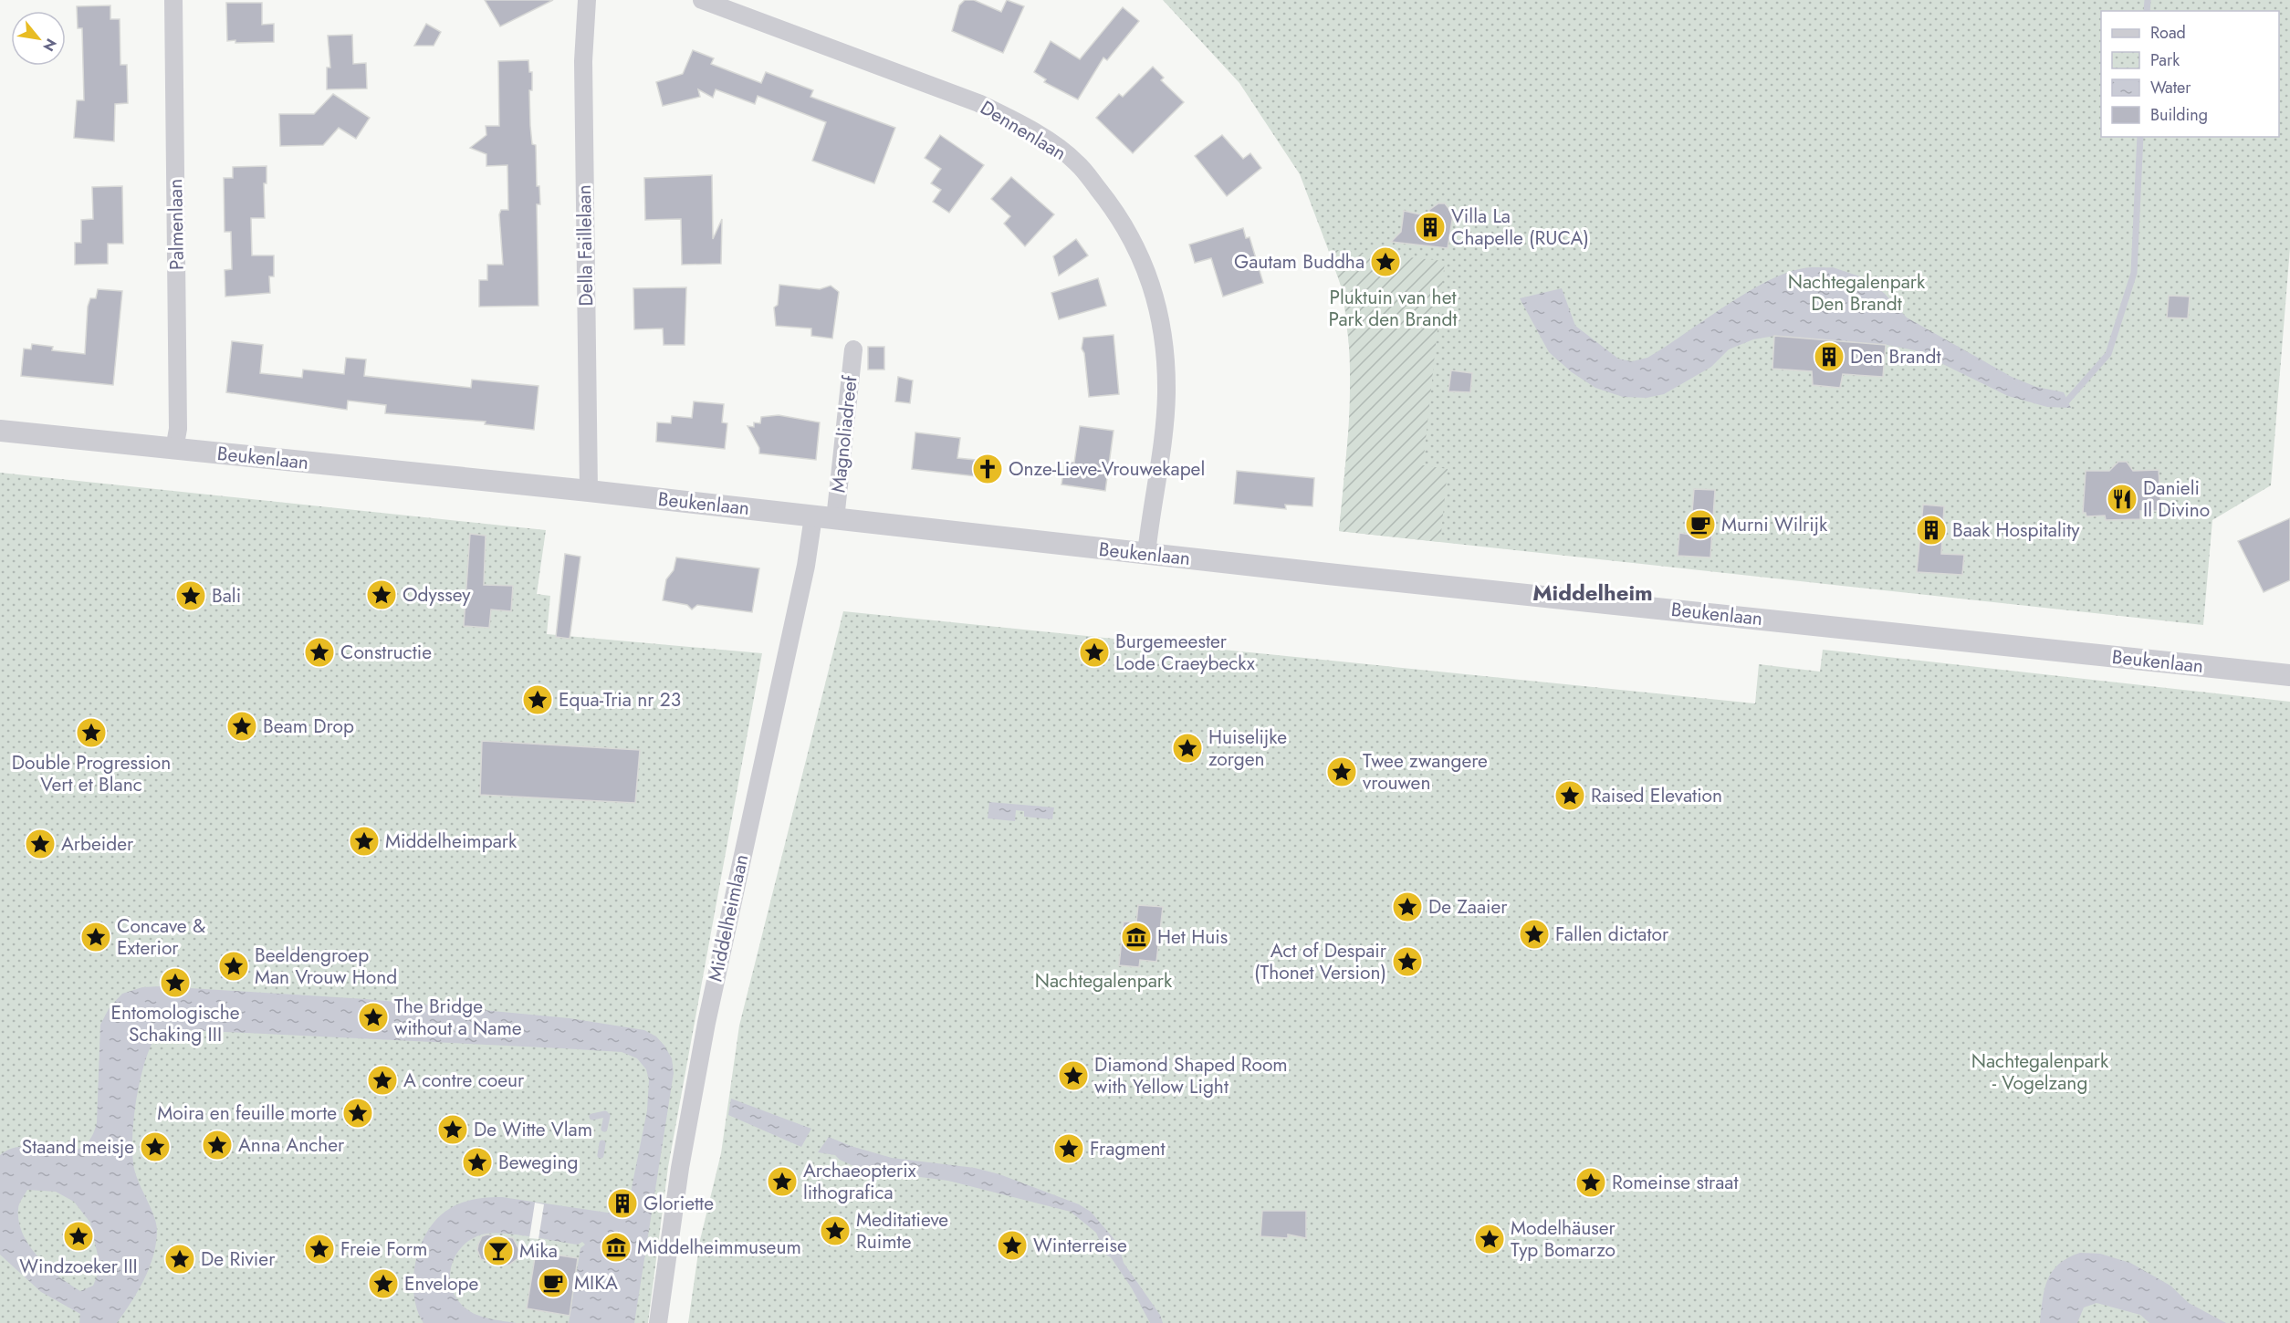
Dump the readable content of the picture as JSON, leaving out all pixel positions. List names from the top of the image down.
{
  "streets": {
    "street": [
      "Dennenlaan",
      "Palmenlaan",
      "Della Faillelaan",
      "Magnoliadreef",
      "Beukenlaan",
      "Middelheimlaan"
    ]
  },
  "crossings": [
    ["Dennenlaan", "Beukenlaan"],
    ["Palmenlaan", "Beukenlaan"],
    ["Della Faillelaan", "Beukenlaan"],
    ["Magnoliadreef", "Beukenlaan"],
    ["Beukenlaan", "Middelheimlaan"]
  ],
  "districts": ["Middelheim"],
  "parks": [
    "Nachtegalenpark Den Brandt",
    "Pluktuin van het Park den Brandt",
    "Nachtegalenpark",
    "Nachtegalenpark - Vogelzang"
  ],
  "places": {
    "building": [
      "Villa La Chapelle (RUCA)",
      "Den Brandt",
      "Baak Hospitality",
      "Gloriette"
    ],
    "place": [
      "Gautam Buddha",
      "Odyssey",
      "Bali",
      "Constructie",
      "Burgemeester Lode Craeybeckx",
      "Equa-Tria nr 23",
      "Beam Drop",
      "Double Progression Vert et Blanc",
      "Huiselijke zorgen",
      "Twee zwangere vrouwen",
      "Raised Elevation",
      "Middelheimpark",
      "Arbeider",
      "De Zaaier",
      "Fallen dictator",
      "Concave & Exterior",
      "Act of Despair (Thonet Version)",
      "Beeldengroep Man Vrouw Hond",
      "Entomologische Schaking III",
      "The Bridge without a Name",
      "Diamond Shaped Room with Yellow Light",
      "A contre coeur",
      "Moira en feuille morte",
      "De Witte Vlam",
      "Anna Ancher",
      "Staand meisje",
      "Fragment",
      "Beweging",
      "Archaeopterix lithografica",
      "Romeinse straat",
      "Meditatieve Ruimte",
      "Windzoeker III",
      "Modelhäuser Typ Bomarzo",
      "Winterreise",
      "Freie Form",
      "De Rivier",
      "Envelope"
    ],
    "church": ["Onze-Lieve-Vrouwekapel"],
    "restaurant": ["Danieli Il Divino"],
    "cafe": ["Murni Wilrijk", "MIKA"],
    "museum": ["Het Huis", "Middelheimmuseum"],
    "bar": ["Mika"]
  },
  "legend": [
    "Road",
    "Park",
    "Water",
    "Building"
  ],
  "north": "bottom right"
}
